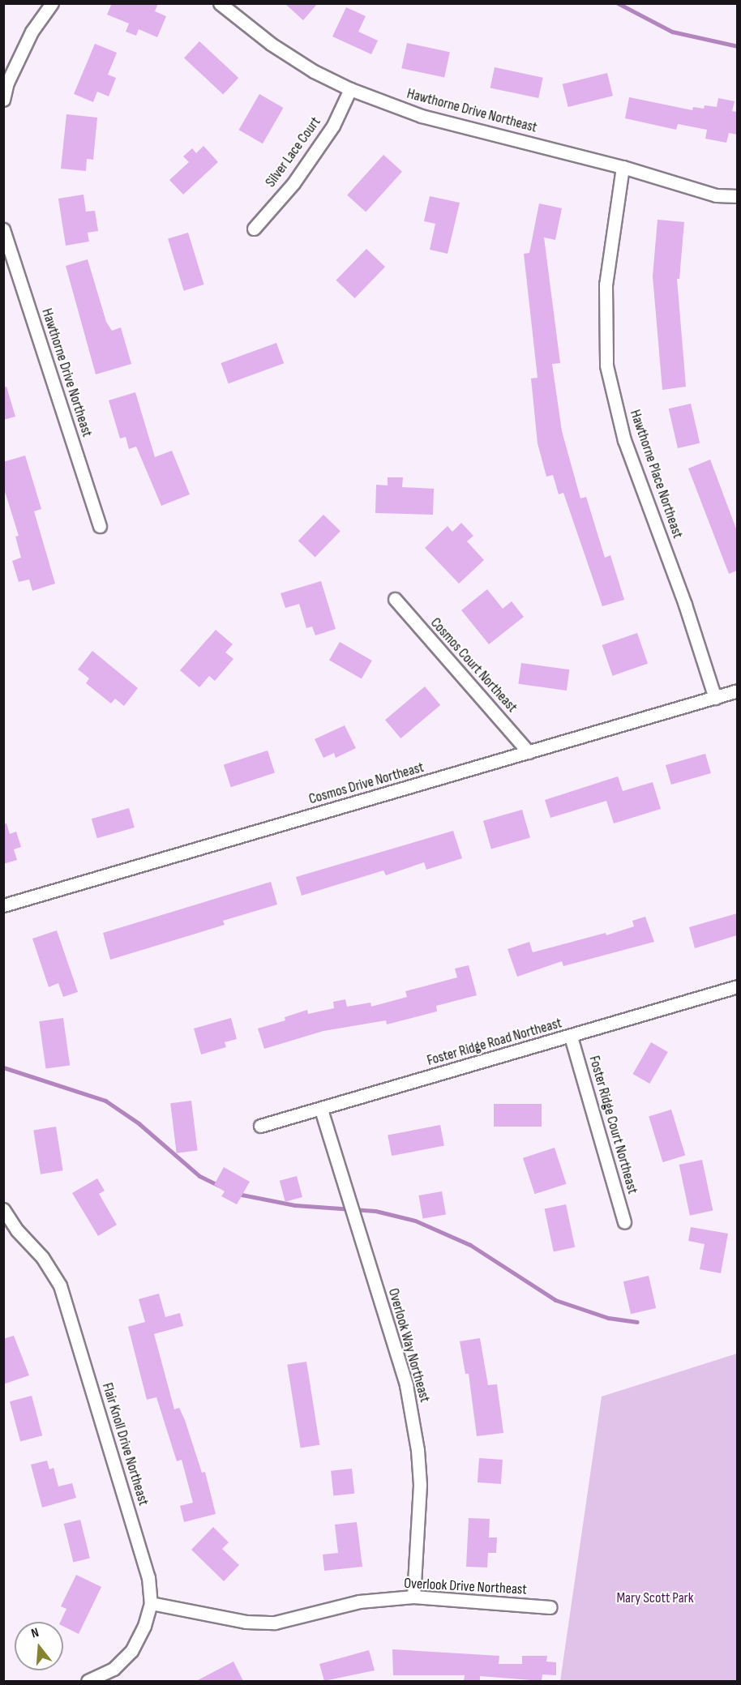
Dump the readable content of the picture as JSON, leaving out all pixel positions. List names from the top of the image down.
{
  "streets": {
    "street": [
      "Hawthorne Drive Northeast",
      "Silver Lace Court",
      "Hawthorne Place Northeast",
      "Cosmos Court Northeast",
      "Cosmos Drive Northeast",
      "Foster Ridge Road Northeast",
      "Foster Ridge Court Northeast",
      "Overlook Way Northeast",
      "Flair Knoll Drive Northeast",
      "Overlook Drive Northeast"
    ]
  },
  "crossings": [
    ["Hawthorne Drive Northeast", "Silver Lace Court"],
    ["Hawthorne Drive Northeast", "Hawthorne Place Northeast"],
    ["Hawthorne Place Northeast", "Cosmos Drive Northeast"],
    ["Cosmos Court Northeast", "Cosmos Drive Northeast"],
    ["Foster Ridge Road Northeast", "Foster Ridge Court Northeast"],
    ["Foster Ridge Road Northeast", "Overlook Way Northeast"],
    ["Overlook Way Northeast", "Overlook Drive Northeast"],
    ["Flair Knoll Drive Northeast", "Overlook Drive Northeast"]
  ],
  "parks": ["Mary Scott Park"],
  "north": "top"
}
